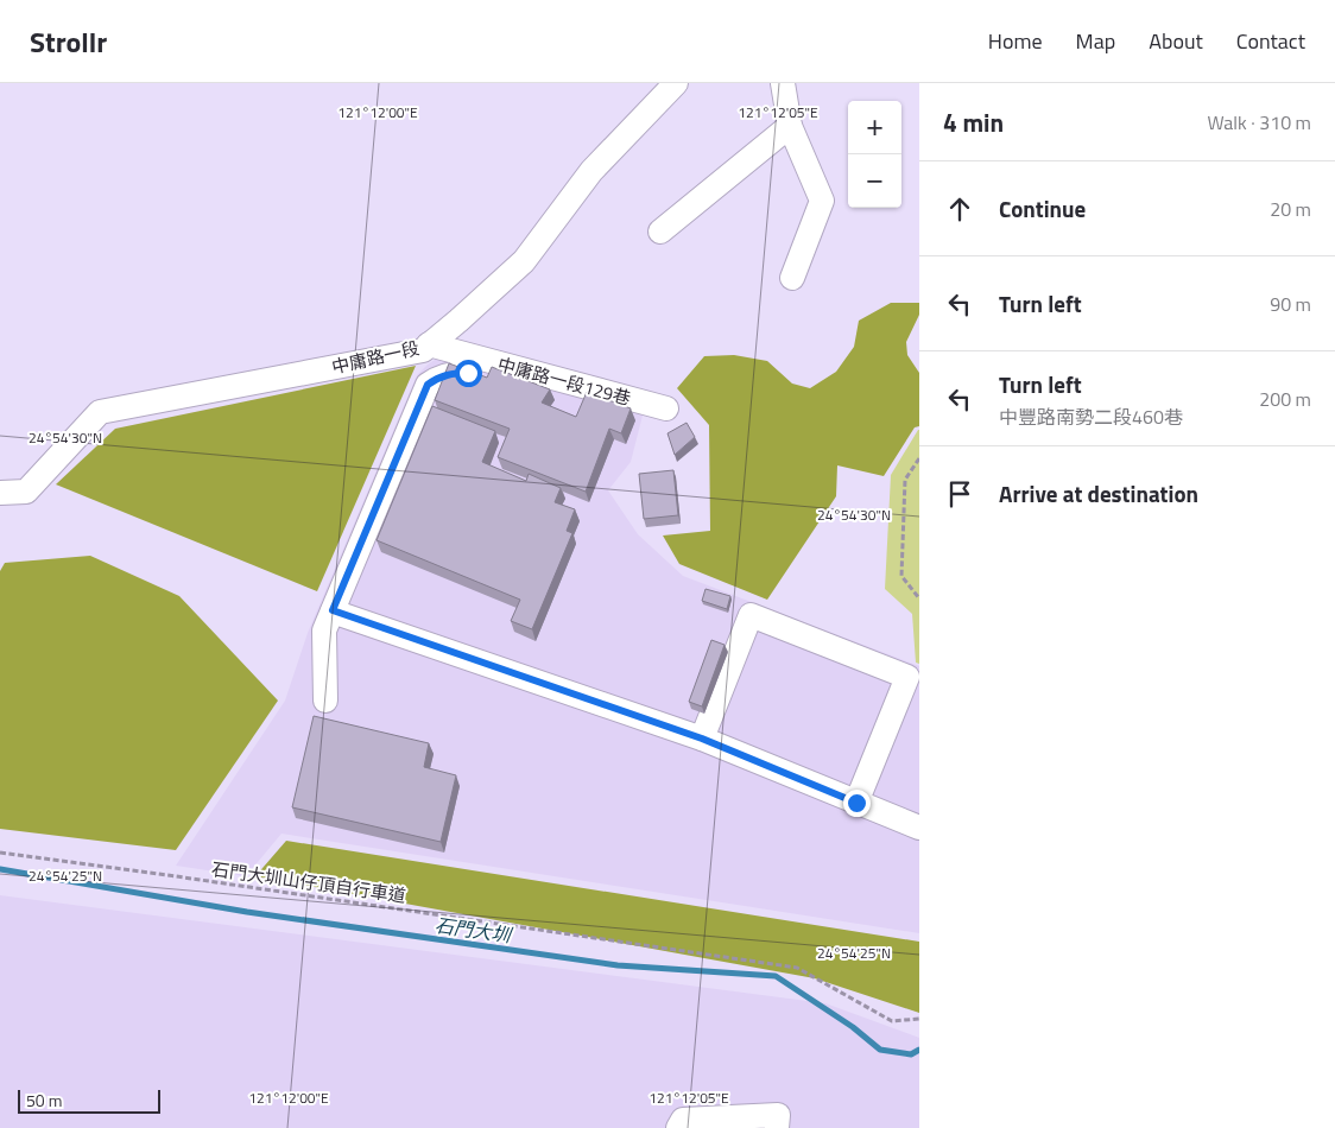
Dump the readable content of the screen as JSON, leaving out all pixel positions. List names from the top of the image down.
{
  "streets": {
    "street": ["中庸路一段", "中庸路一段129巷"],
    "path": ["石門大圳山仔頂自行車道"]
  },
  "crossings": [
    ["中庸路一段", "中庸路一段129巷"]
  ],
  "water": ["石門大圳"],
  "scale_bar": "50 m",
  "page": {
    "header": "Strollr",
    "nav": [
      "Home",
      "Map",
      "About",
      "Contact"
    ],
    "heading": ["4 min", "Walk · 310 m"],
    "map_buttons": ["+", "−"],
    "list": [
      ["Continue", "20 m"],
      ["Turn left", "90 m"],
      ["Turn left", "中豐路南勢二段460巷", "200 m"],
      "Arrive at destination"
    ],
    "scale": "50 m"
  },
  "coordinates": [
    "121°12'00\"E",
    "121°12'05\"E",
    "24°54'30\"N",
    "24°54'25\"N"
  ]
}
